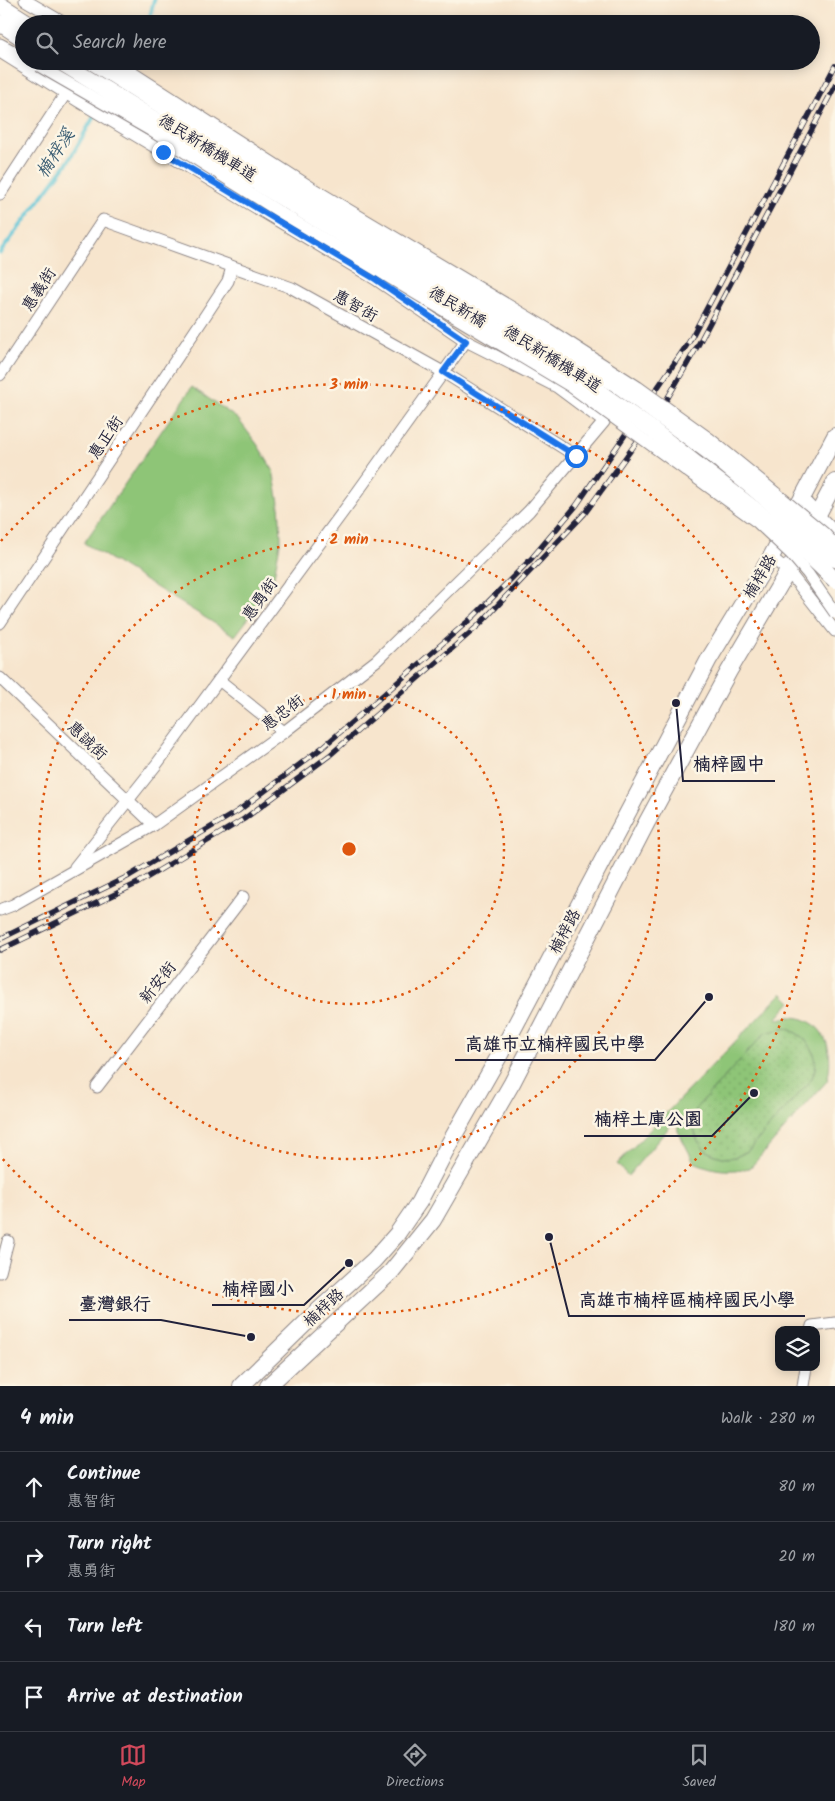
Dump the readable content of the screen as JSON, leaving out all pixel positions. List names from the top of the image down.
{
  "streets": {
    "street": [
      "德民新橋機車道",
      "惠義街",
      "惠智街",
      "德民新橋",
      "惠正街",
      "楠梓路",
      "惠勇街",
      "惠忠街",
      "惠誠街",
      "新安街"
    ]
  },
  "crossings": [
    ["惠義街", "惠智街"],
    ["惠智街", "惠正街"],
    ["惠智街", "惠勇街"],
    ["惠智街", "惠忠街"],
    ["惠勇街", "惠忠街"],
    ["惠勇街", "惠誠街"],
    ["惠忠街", "惠誠街"]
  ],
  "water": ["楠梓溪"],
  "places": [
    "楠梓國中",
    "高雄市立楠梓國民中學",
    "楠梓土庫公園",
    "高雄市楠梓區楠梓國民小學",
    "楠梓國小",
    "臺灣銀行"
  ],
  "page": {
    "search": "Search here",
    "heading": ["4 min", "Walk · 280 m"],
    "list": [
      ["Continue", "惠智街", "80 m"],
      ["Turn right", "惠勇街", "20 m"],
      ["Turn left", "180 m"],
      "Arrive at destination"
    ],
    "nav": ["Map", "Directions", "Saved"]
  },
  "rings": ["3 min", "2 min", "1 min"]
}
